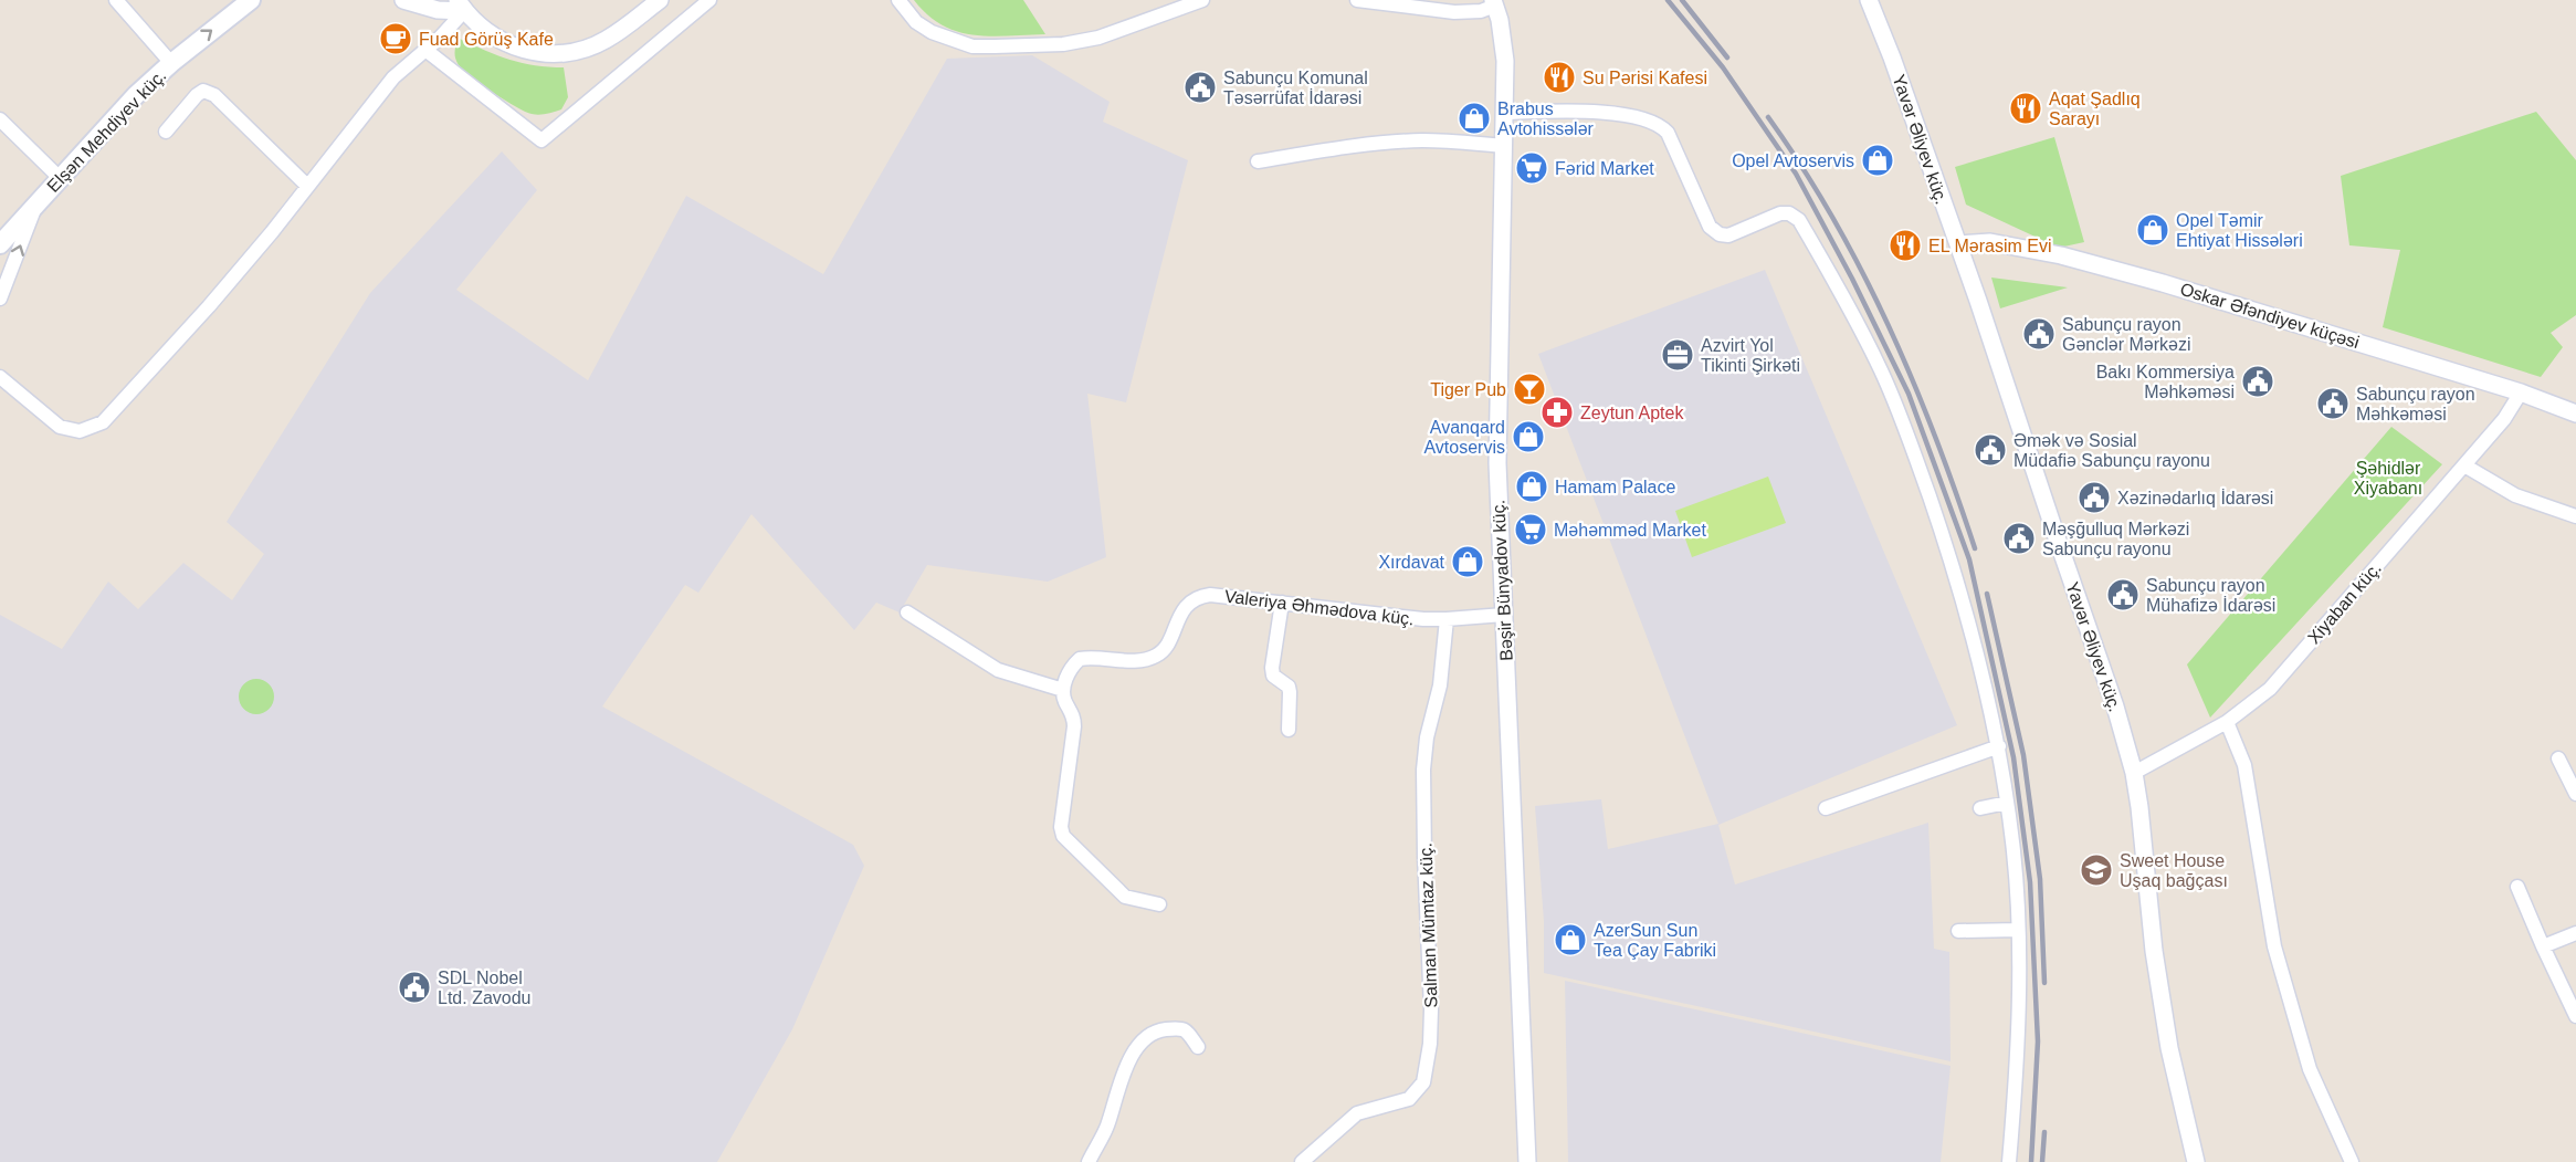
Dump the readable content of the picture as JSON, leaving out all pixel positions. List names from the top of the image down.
{
  "streets": {
    "main road": ["Elşən Mehdiyev küç."],
    "street": [
      "Yavər Əliyev küç.",
      "Oskar Əfəndiyev küçəsi",
      "Bəşir Bünyadov küç.",
      "Xiyaban küç.",
      "Valeriya Əhmədova küç.",
      "Salman Mümtaz küç."
    ]
  },
  "crossings": [
    ["Yavər Əliyev küç.", "Oskar Əfəndiyev küçəsi"],
    ["Yavər Əliyev küç.", "Xiyaban küç."],
    ["Oskar Əfəndiyev küçəsi", "Xiyaban küç."],
    ["Bəşir Bünyadov küç.", "Valeriya Əhmədova küç."],
    ["Valeriya Əhmədova küç.", "Salman Mümtaz küç."]
  ],
  "parks": ["Şəhidlər Xiyabanı"],
  "places": {
    "cafe": ["Fuad Görüş Kafe"],
    "restaurant": ["Su Pərisi Kafesi", "Aqat Şadlıq Sarayı", "EL Mərasim Evi"],
    "public building": [
      "Sabunçu Komunal Təsərrüfat İdarəsi",
      "Sabunçu rayon Gənclər Mərkəzi",
      "Bakı Kommersiya Məhkəməsi",
      "Sabunçu rayon Məhkəməsi",
      "Əmək və Sosial Müdafiə Sabunçu rayonu",
      "Xəzinədarlıq İdarəsi",
      "Məşğulluq Mərkəzi Sabunçu rayonu",
      "Sabunçu rayon Mühafizə İdarəsi",
      "SDL Nobel Ltd. Zavodu"
    ],
    "shop": [
      "Brabus Avtohissələr",
      "Opel Avtoservis",
      "Opel Təmir Ehtiyat Hissələri",
      "Avanqard Avtoservis",
      "Hamam Palace",
      "Xırdavat",
      "AzerSun Sun Tea Çay Fabriki"
    ],
    "supermarket": ["Fərid Market", "Məhəmməd Market"],
    "office": ["Azvirt Yol Tikinti Şirkəti"],
    "bar": ["Tiger Pub"],
    "pharmacy": ["Zeytun Aptek"],
    "school or university": ["Sweet House Uşaq bağçası"]
  }
}
